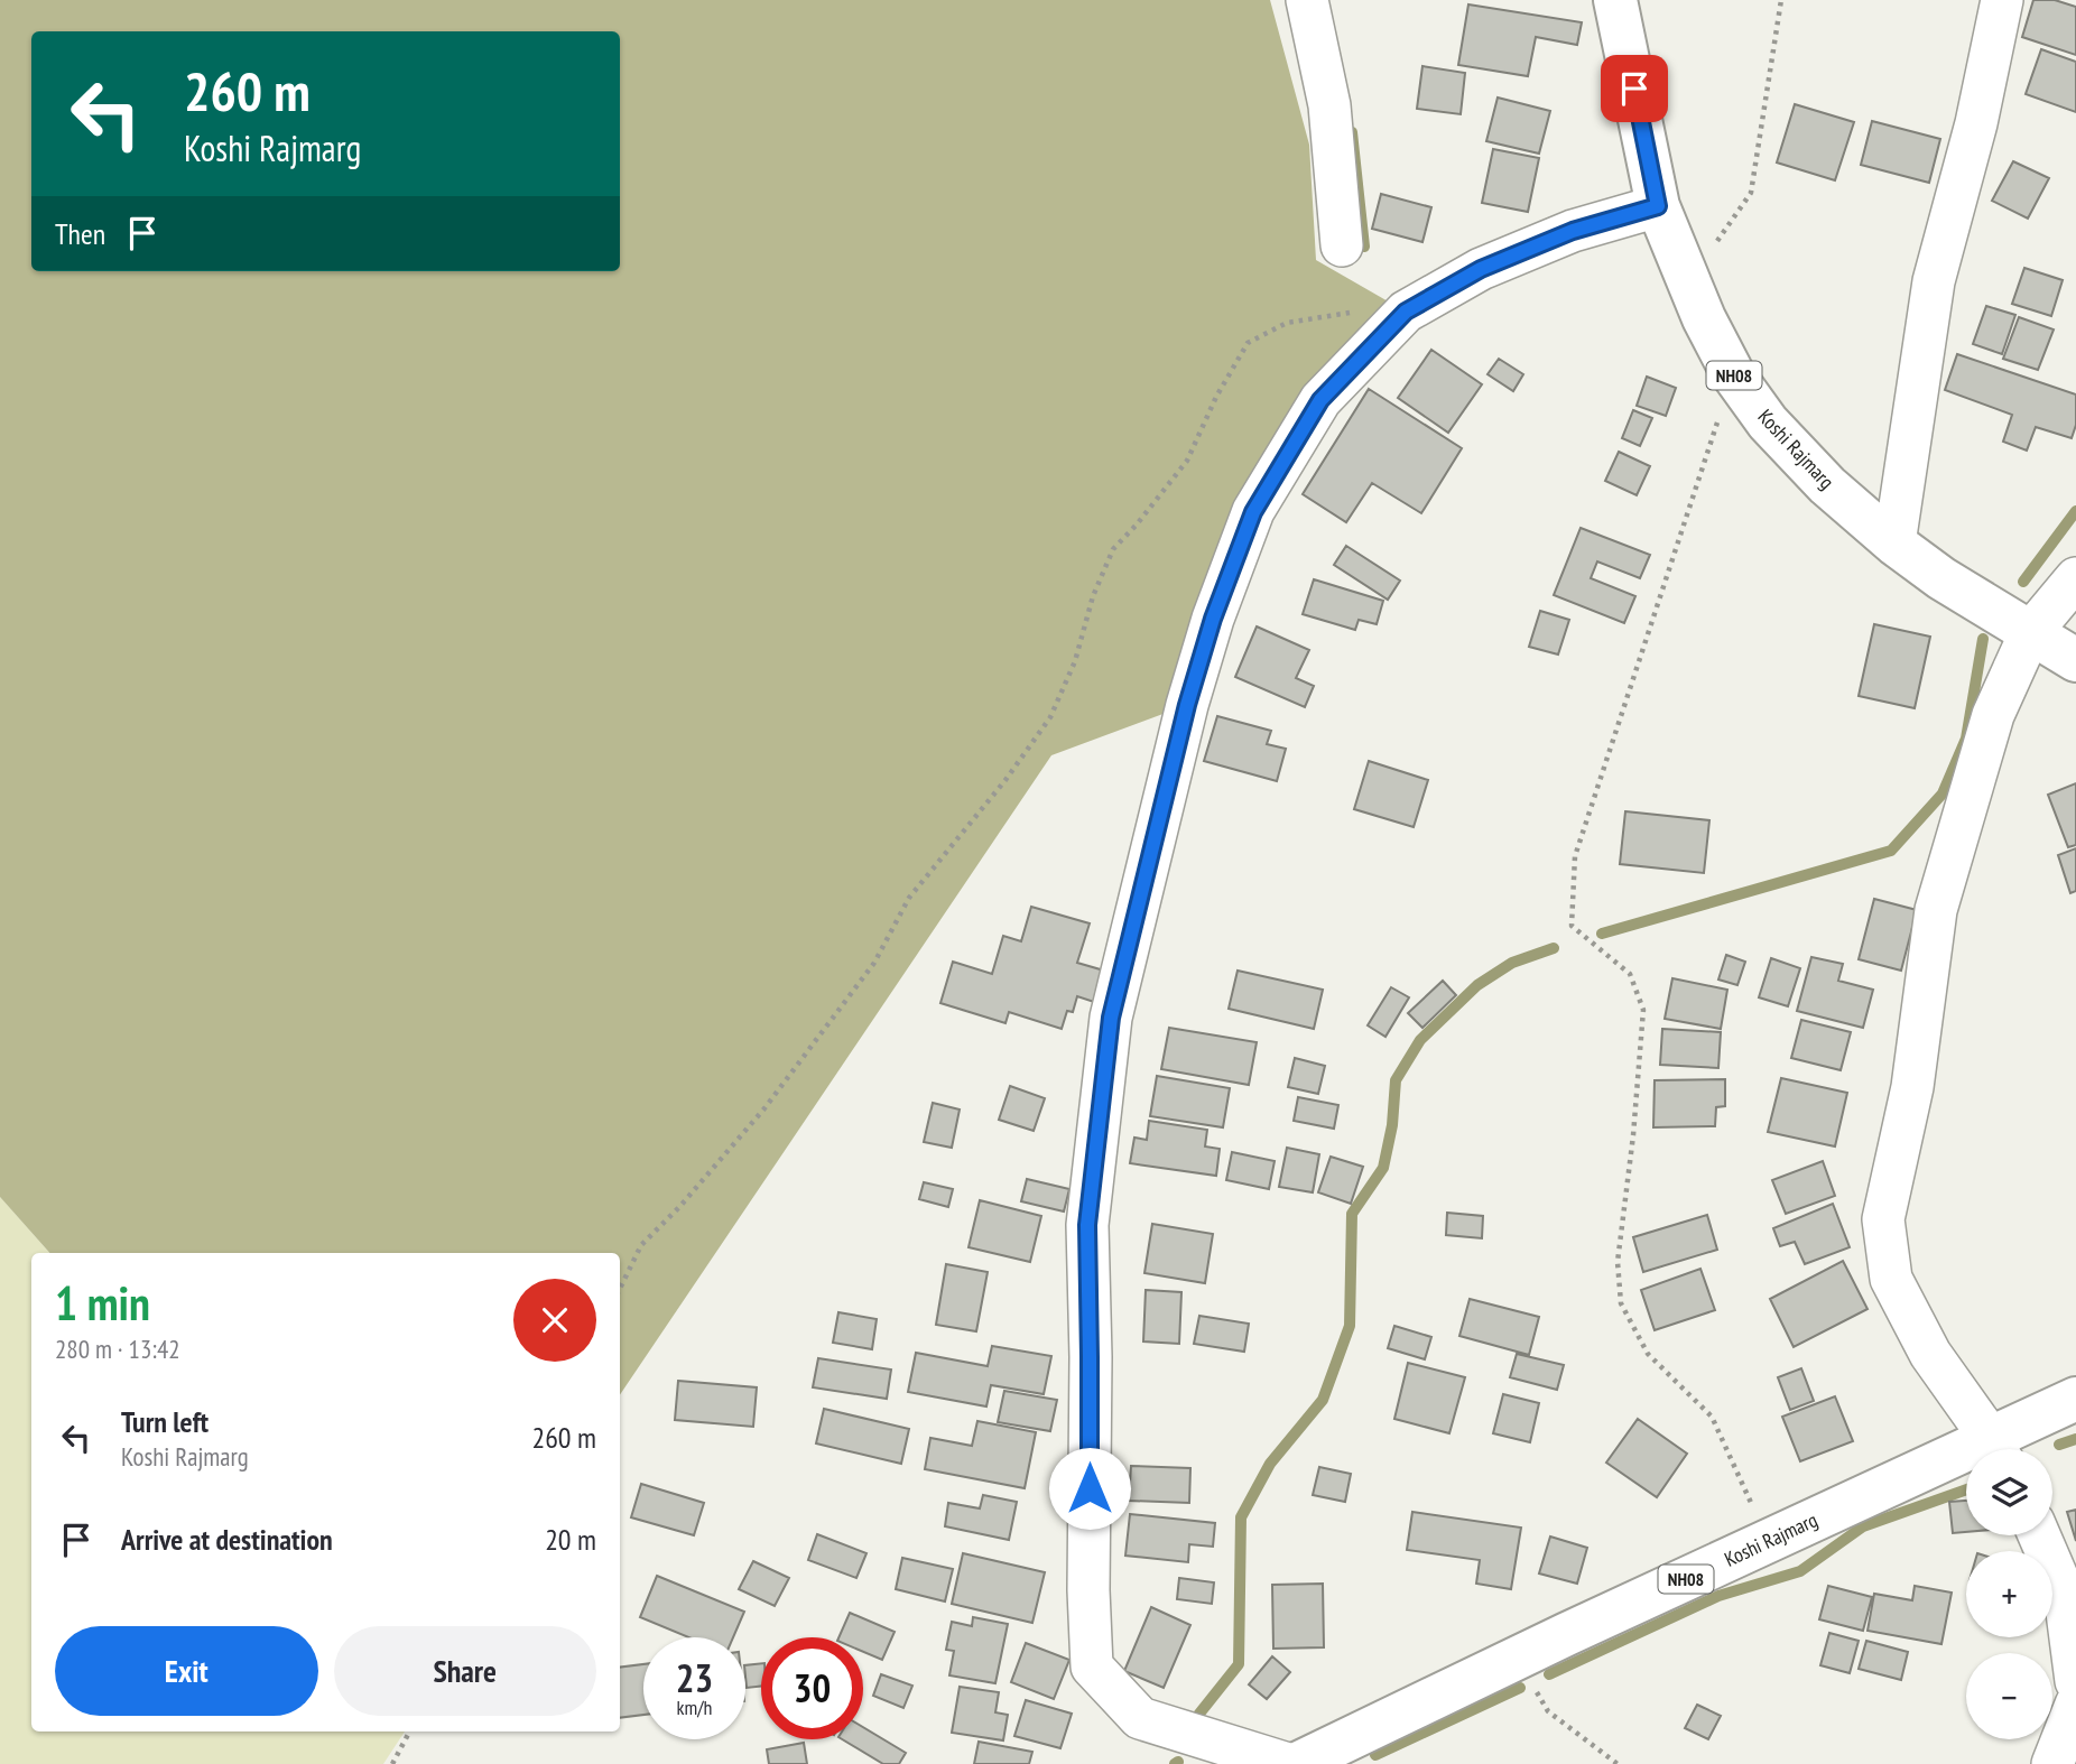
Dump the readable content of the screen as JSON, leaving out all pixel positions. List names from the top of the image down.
{
  "streets": {
    "main road": ["NH08", "Koshi Rajmarg"]
  },
  "page": {
    "turn": ["260 m", "Koshi Rajmarg"],
    "then": "Then",
    "heading": ["1 min", "280 m · 13:42"],
    "list": [
      {
        "name": "Turn left",
        "note": "Koshi Rajmarg",
        "value": "260 m"
      },
      {
        "name": "Arrive at destination",
        "value": "20 m"
      }
    ],
    "map_buttons": ["+", "−"],
    "buttons": ["Exit", "Share"],
    "speed": "23 km/h",
    "limit": "30"
  }
}
